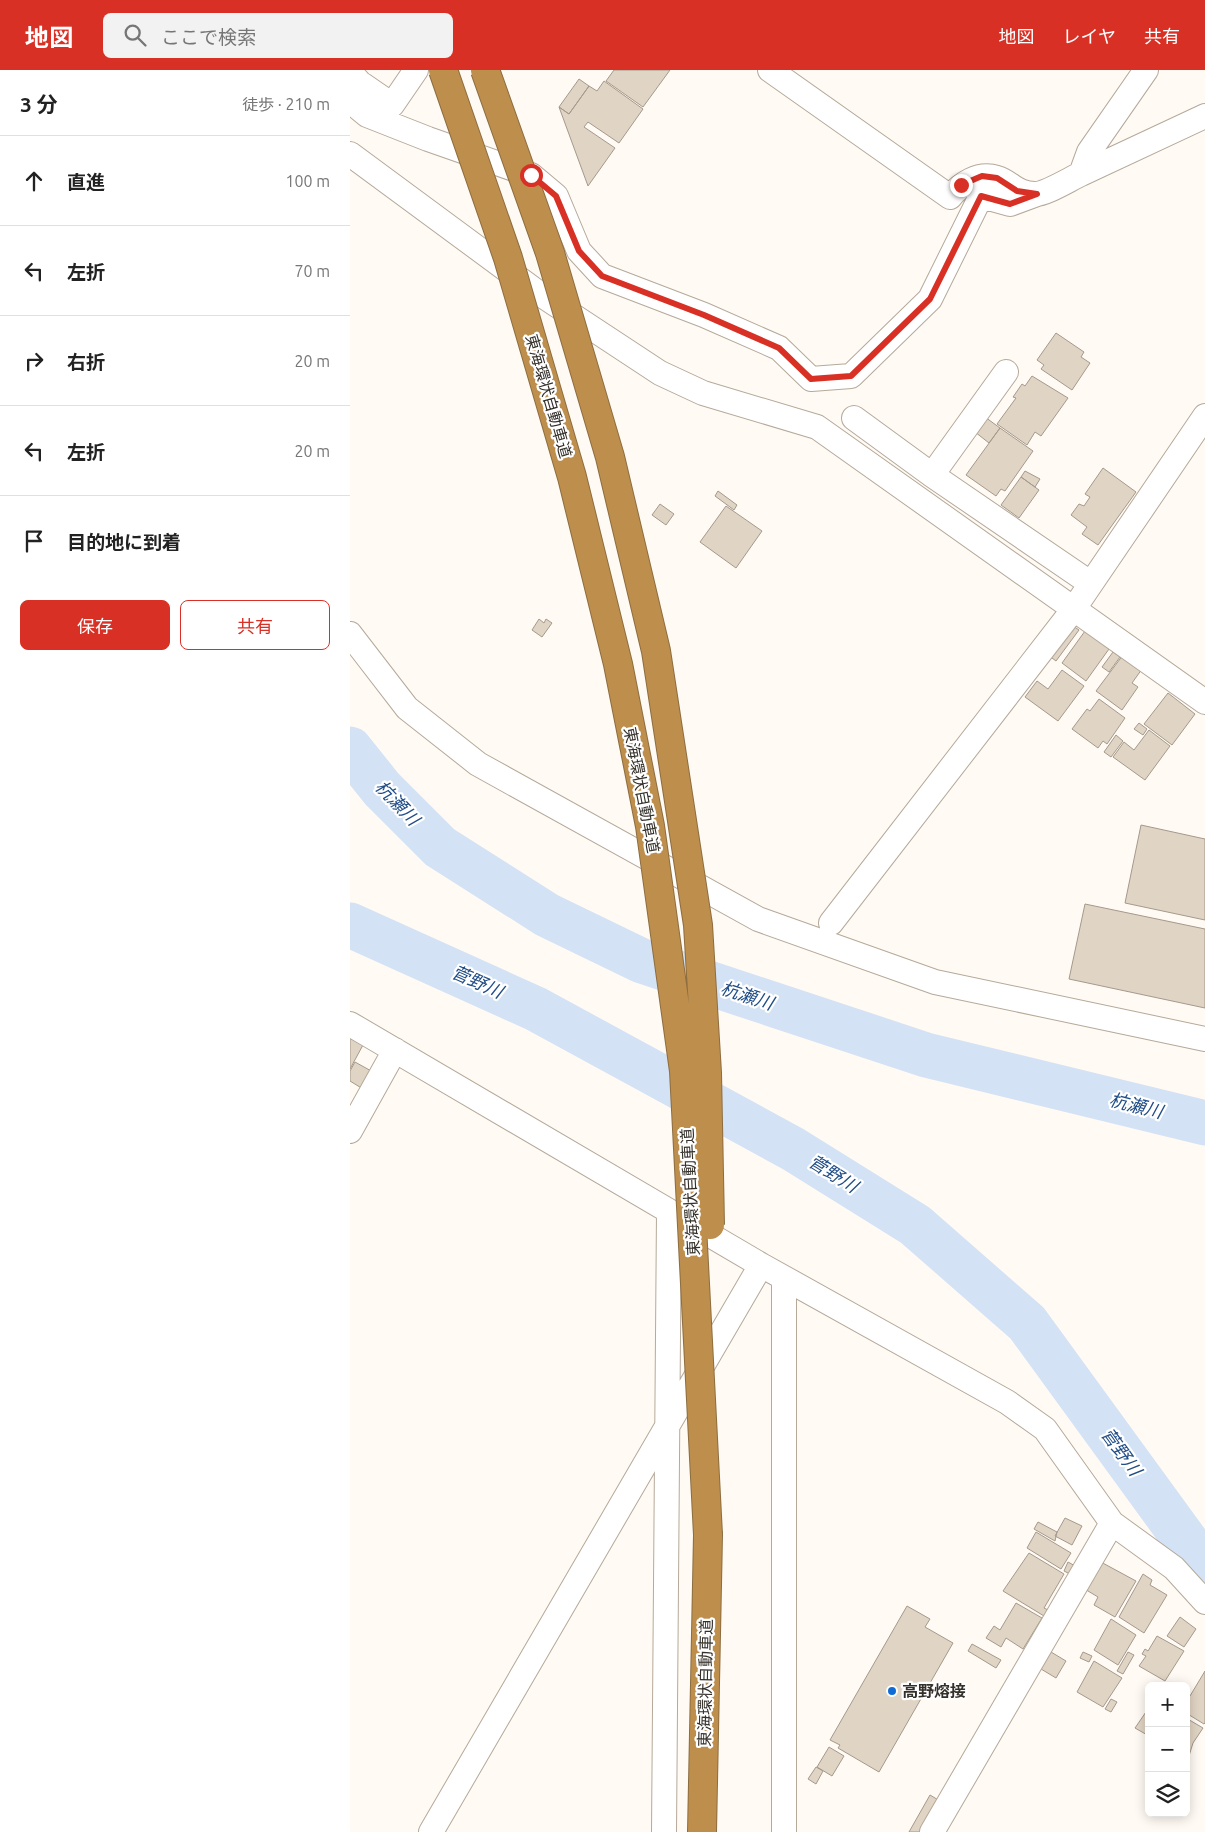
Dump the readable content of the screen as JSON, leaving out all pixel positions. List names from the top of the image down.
{
  "streets": {
    "highway": ["東海環状自動車道"]
  },
  "water": ["杭瀬川", "菅野川"],
  "places": ["高野熔接"],
  "page": {
    "header": "地図",
    "search": "ここで検索",
    "nav": ["地図", "レイヤ", "共有"],
    "heading": ["3 分", "徒歩 · 210 m"],
    "list": [
      ["直進", "100 m"],
      ["左折", "70 m"],
      ["右折", "20 m"],
      ["左折", "20 m"],
      "目的地に到着"
    ],
    "buttons": ["保存", "共有"],
    "map_buttons": ["+", "−"]
  }
}
